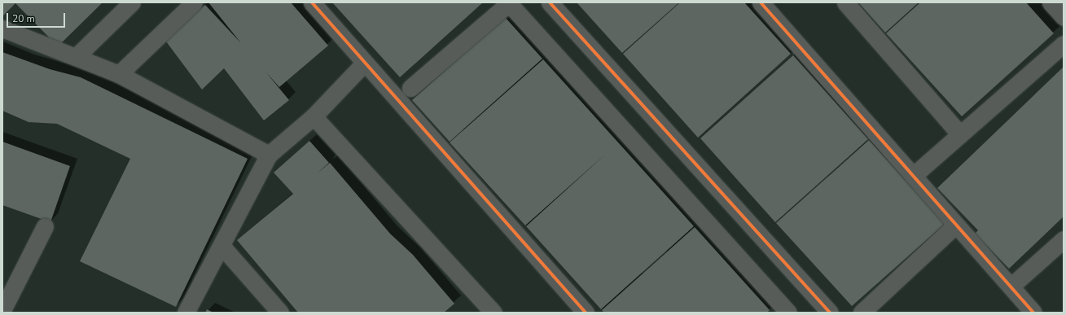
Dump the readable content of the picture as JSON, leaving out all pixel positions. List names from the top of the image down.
{
  "scale_bar": "20 m"
}
